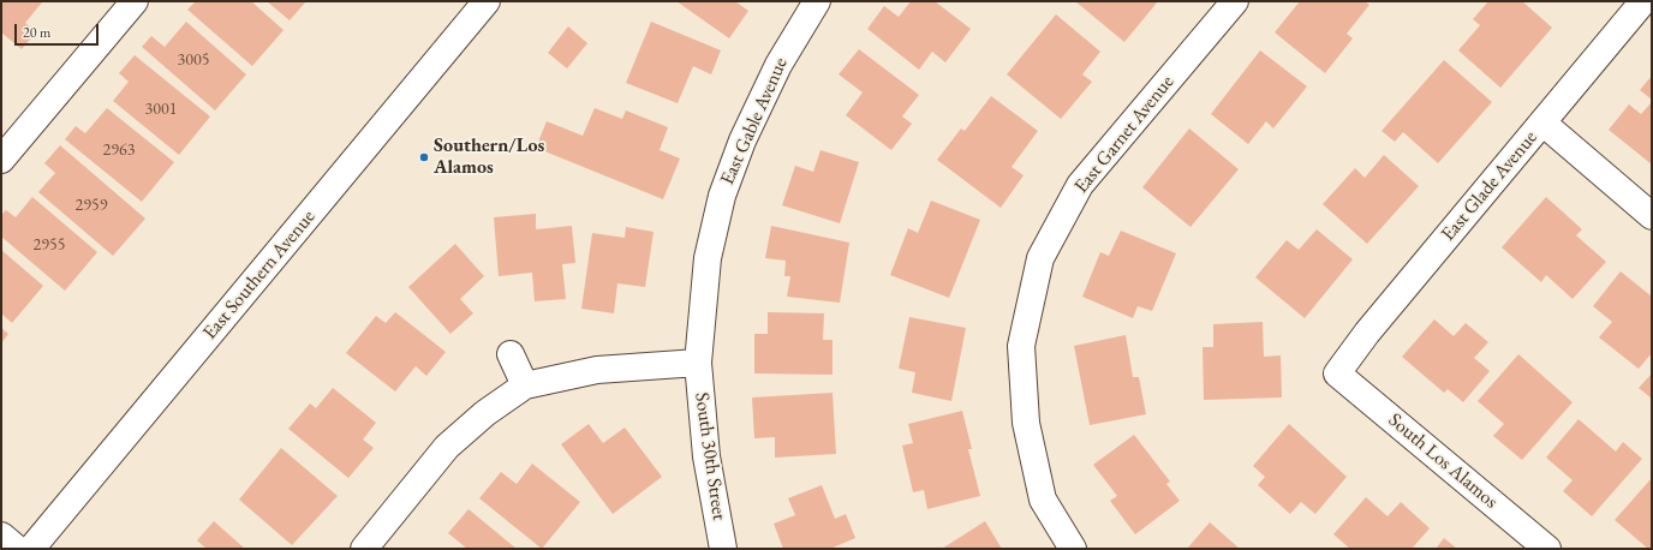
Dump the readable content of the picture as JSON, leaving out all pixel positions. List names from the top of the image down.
{
  "streets": {
    "street": [
      "East Gable Avenue",
      "East Garnet Avenue",
      "East Glade Avenue",
      "East Southern Avenue",
      "South 30th Street",
      "South Los Alamos"
    ]
  },
  "crossings": [
    ["East Gable Avenue", "South 30th Street"],
    ["East Glade Avenue", "South Los Alamos"]
  ],
  "places": ["Southern/Los Alamos"],
  "house_numbers": [
    "3005",
    "3001",
    "2963",
    "2959",
    "2955"
  ],
  "scale_bar": "20 m"
}
